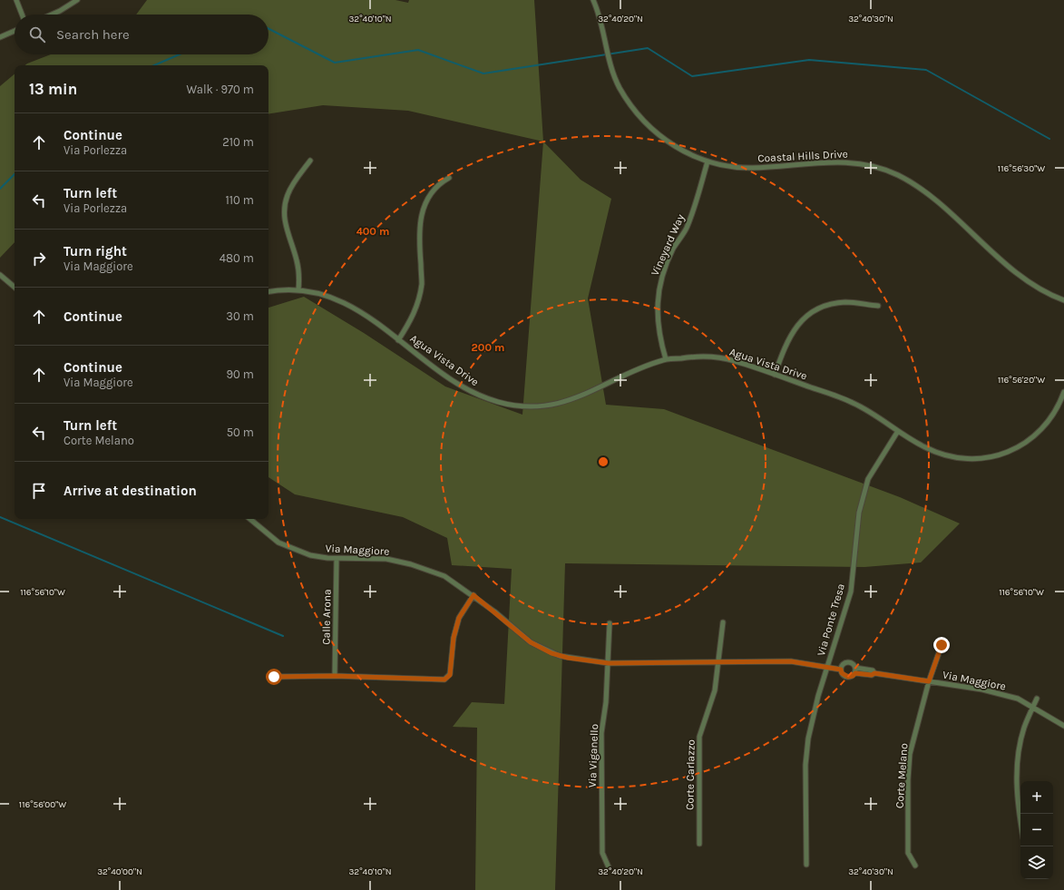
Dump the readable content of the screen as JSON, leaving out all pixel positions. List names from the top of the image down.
{
  "streets": {
    "street": [
      "Coastal Hills Drive",
      "Vineyard Way",
      "Agua Vista Drive",
      "Via Maggiore",
      "Calle Arona",
      "Via Ponte Tresa",
      "Via Viganello",
      "Corte Carlazzo",
      "Corte Melano"
    ]
  },
  "crossings": [
    ["Coastal Hills Drive", "Vineyard Way"],
    ["Vineyard Way", "Agua Vista Drive"],
    ["Agua Vista Drive", "Via Ponte Tresa"],
    ["Via Maggiore", "Calle Arona"],
    ["Via Maggiore", "Via Ponte Tresa"],
    ["Via Maggiore", "Via Viganello"],
    ["Via Maggiore", "Corte Carlazzo"],
    ["Via Maggiore", "Corte Melano"]
  ],
  "page": {
    "search": "Search here",
    "heading": ["13 min", "Walk · 970 m"],
    "list": [
      ["Continue", "Via Porlezza", "210 m"],
      ["Turn left", "Via Porlezza", "110 m"],
      ["Turn right", "Via Maggiore", "480 m"],
      ["Continue", "30 m"],
      ["Continue", "Via Maggiore", "90 m"],
      ["Turn left", "Corte Melano", "50 m"],
      "Arrive at destination"
    ],
    "map_buttons": ["+", "−"]
  },
  "coordinates": [
    "32°40'10\"N",
    "32°40'20\"N",
    "32°40'30\"N",
    "116°56'30\"W",
    "116°56'20\"W",
    "116°56'10\"W",
    "116°56'00\"W",
    "32°40'00\"N"
  ],
  "rings": ["400 m", "200 m"]
}
